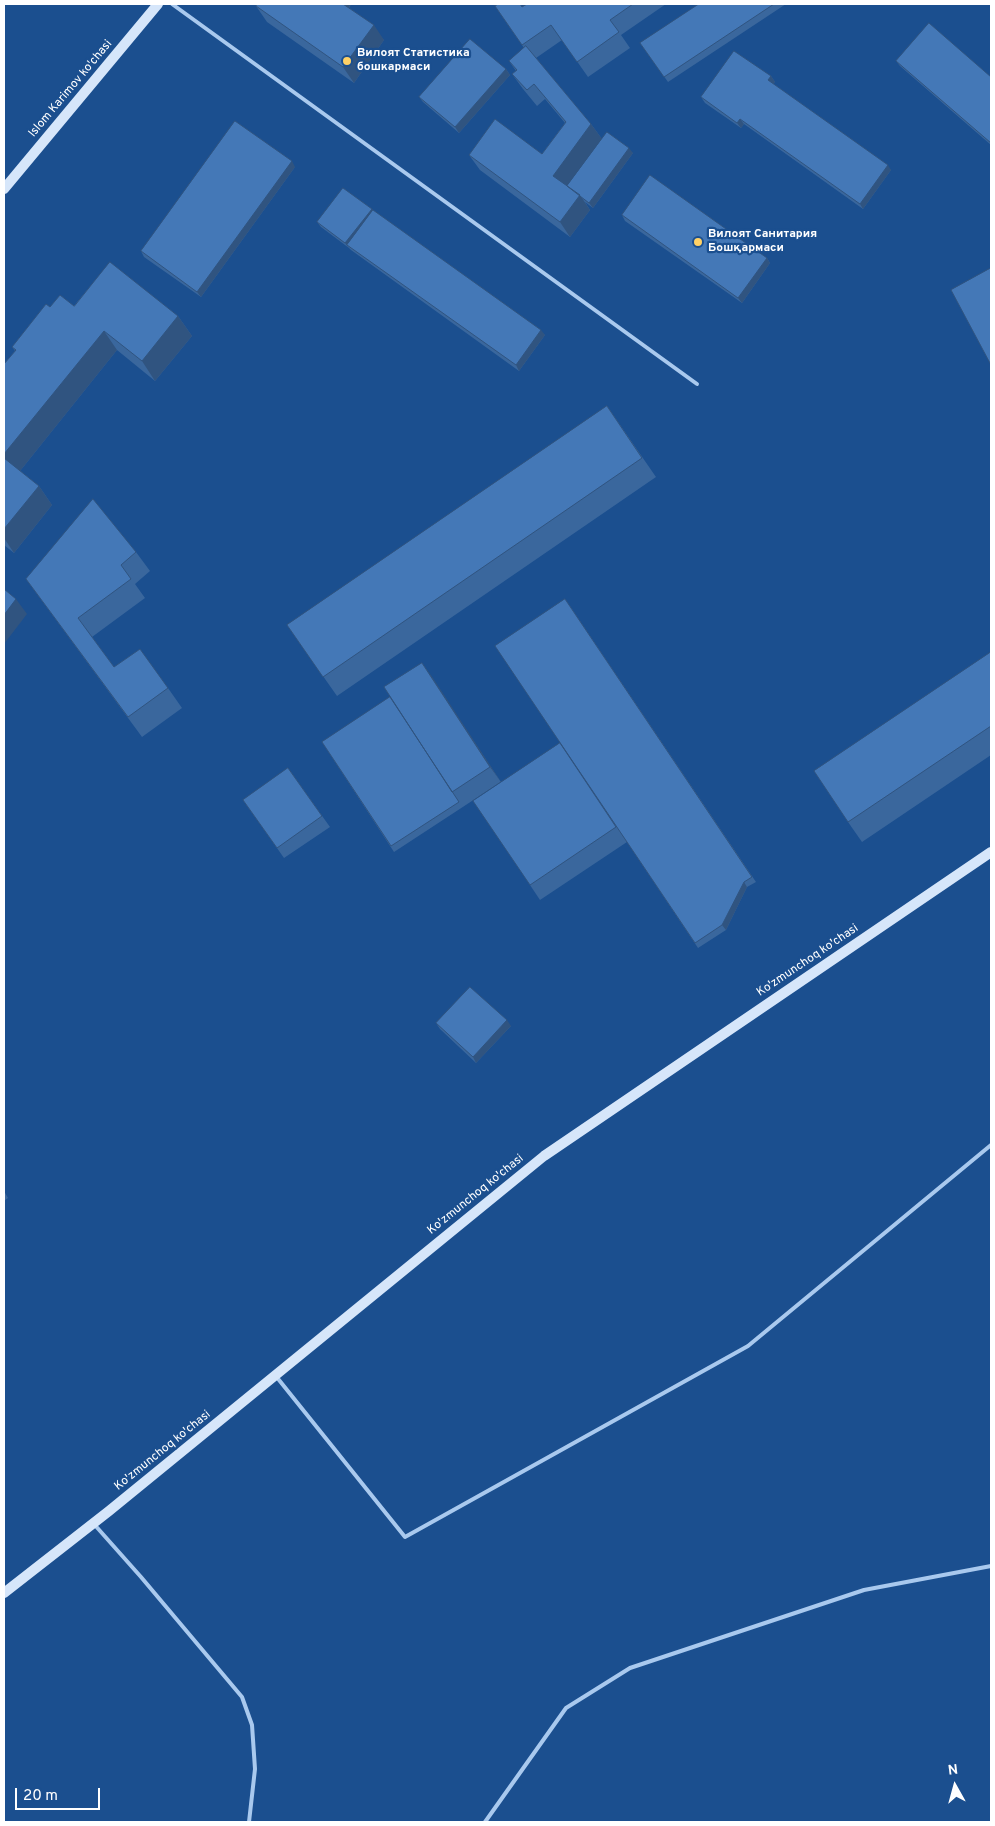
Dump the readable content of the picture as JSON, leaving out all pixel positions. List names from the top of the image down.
{
  "streets": {
    "street": ["Islom Karimov ko'chasi", "Ko'zmunchoq ko'chasi"]
  },
  "places": ["Вилоят Статистика бошкармаси", "Вилоят Санитария Бошқармаси"],
  "scale_bar": "20 m",
  "north": "top"
}
